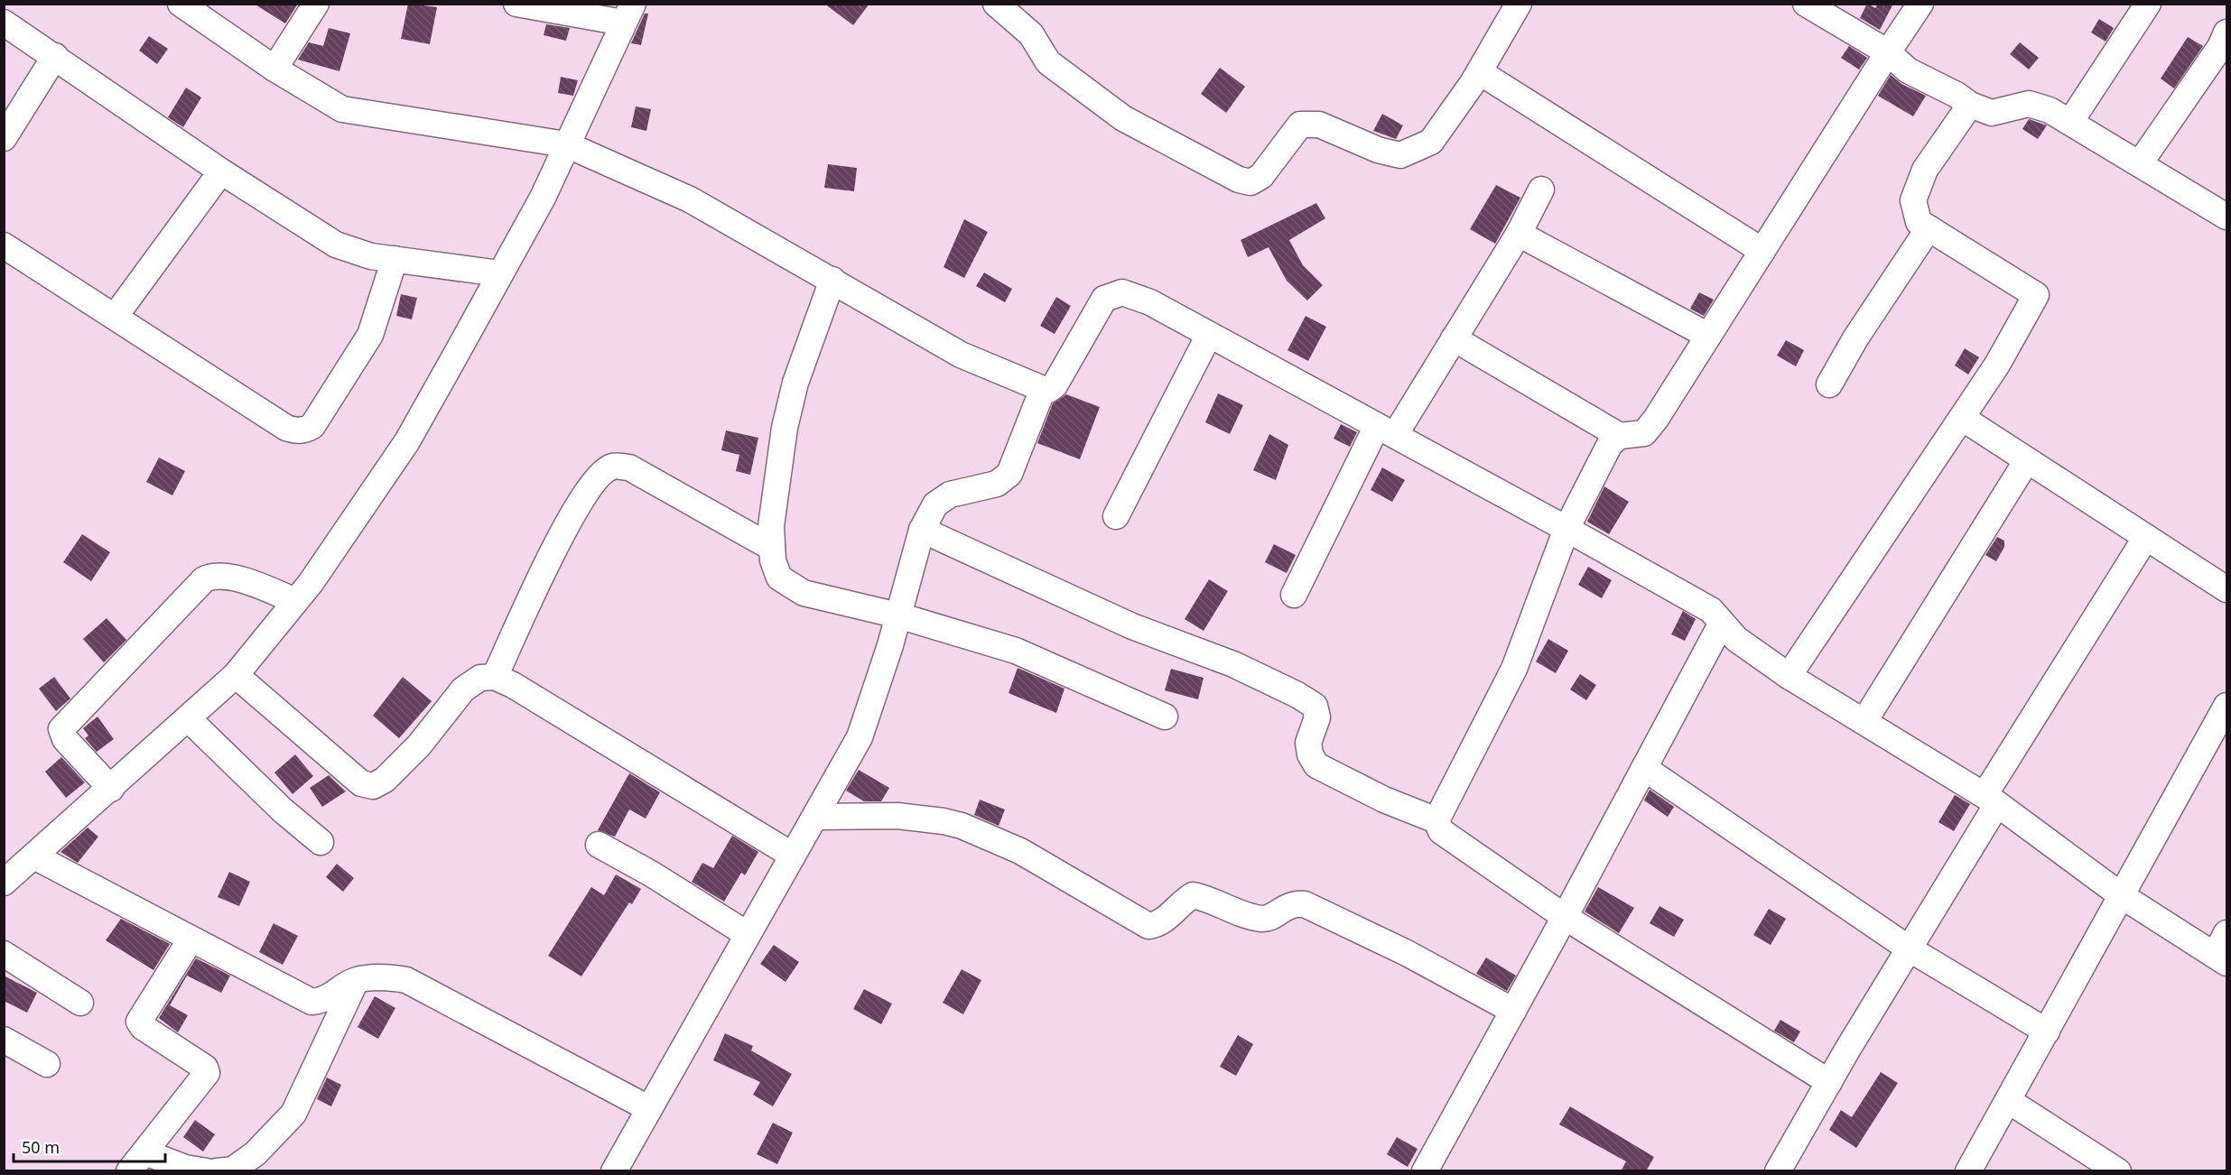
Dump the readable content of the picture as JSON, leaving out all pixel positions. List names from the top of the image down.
{
  "scale_bar": "50 m"
}
